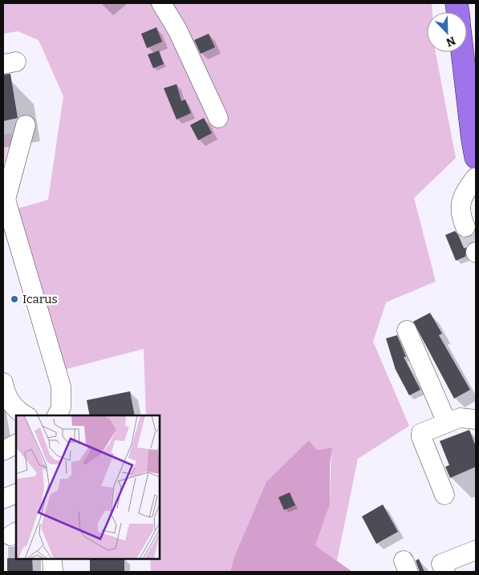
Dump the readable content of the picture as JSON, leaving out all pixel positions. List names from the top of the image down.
{
  "places": ["Icarus"],
  "north": "bottom right"
}
